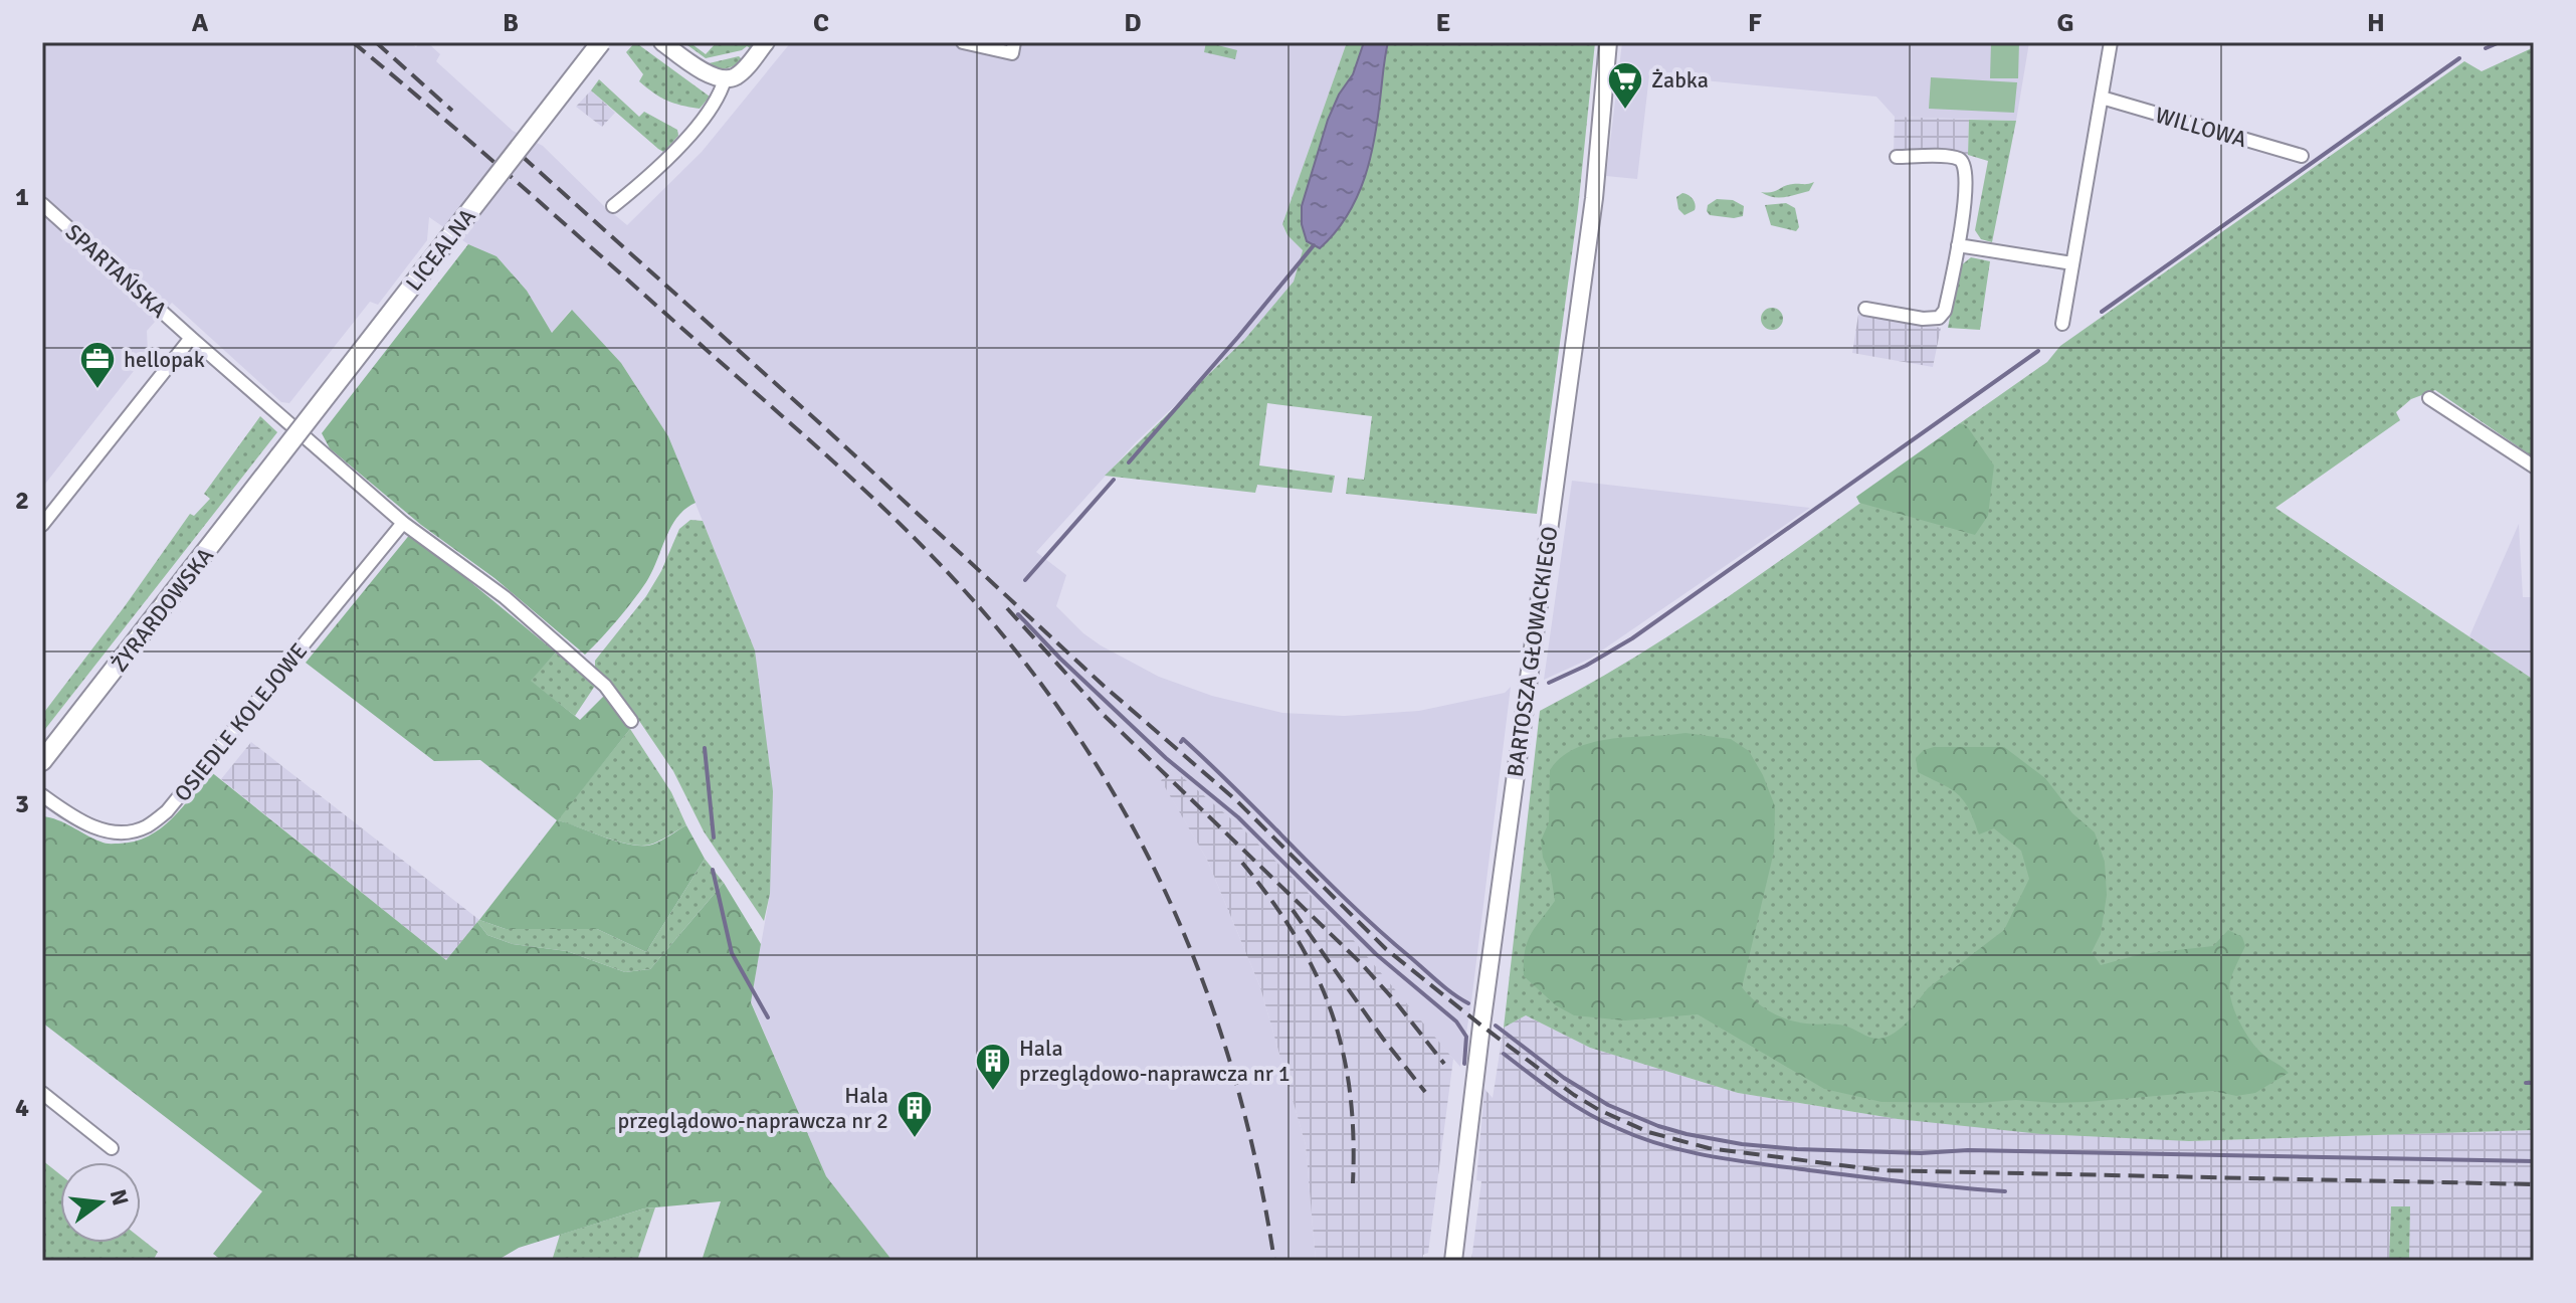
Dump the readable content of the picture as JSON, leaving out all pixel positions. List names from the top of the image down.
{
  "streets": {
    "main road": ["LICEALNA", "ŻYRARDOWSKA"],
    "street": [
      "WILLOWA",
      "SPARTAŃSKA",
      "BARTOSZA GŁOWACKIEGO",
      "OSIEDLE KOLEJOWE"
    ]
  },
  "crossings": [
    ["LICEALNA", "ŻYRARDOWSKA"],
    ["SPARTAŃSKA", "OSIEDLE KOLEJOWE"]
  ],
  "places": {
    "supermarket": ["Żabka"],
    "office": ["hellopak"],
    "building": ["Hala przeglądowo-naprawcza nr 1", "Hala przeglądowo-naprawcza nr 2"]
  },
  "north": "right",
  "grid": {
    "columns": [
      "A",
      "B",
      "C",
      "D",
      "E",
      "F",
      "G",
      "H"
    ],
    "rows": [
      "1",
      "2",
      "3",
      "4"
    ]
  }
}
